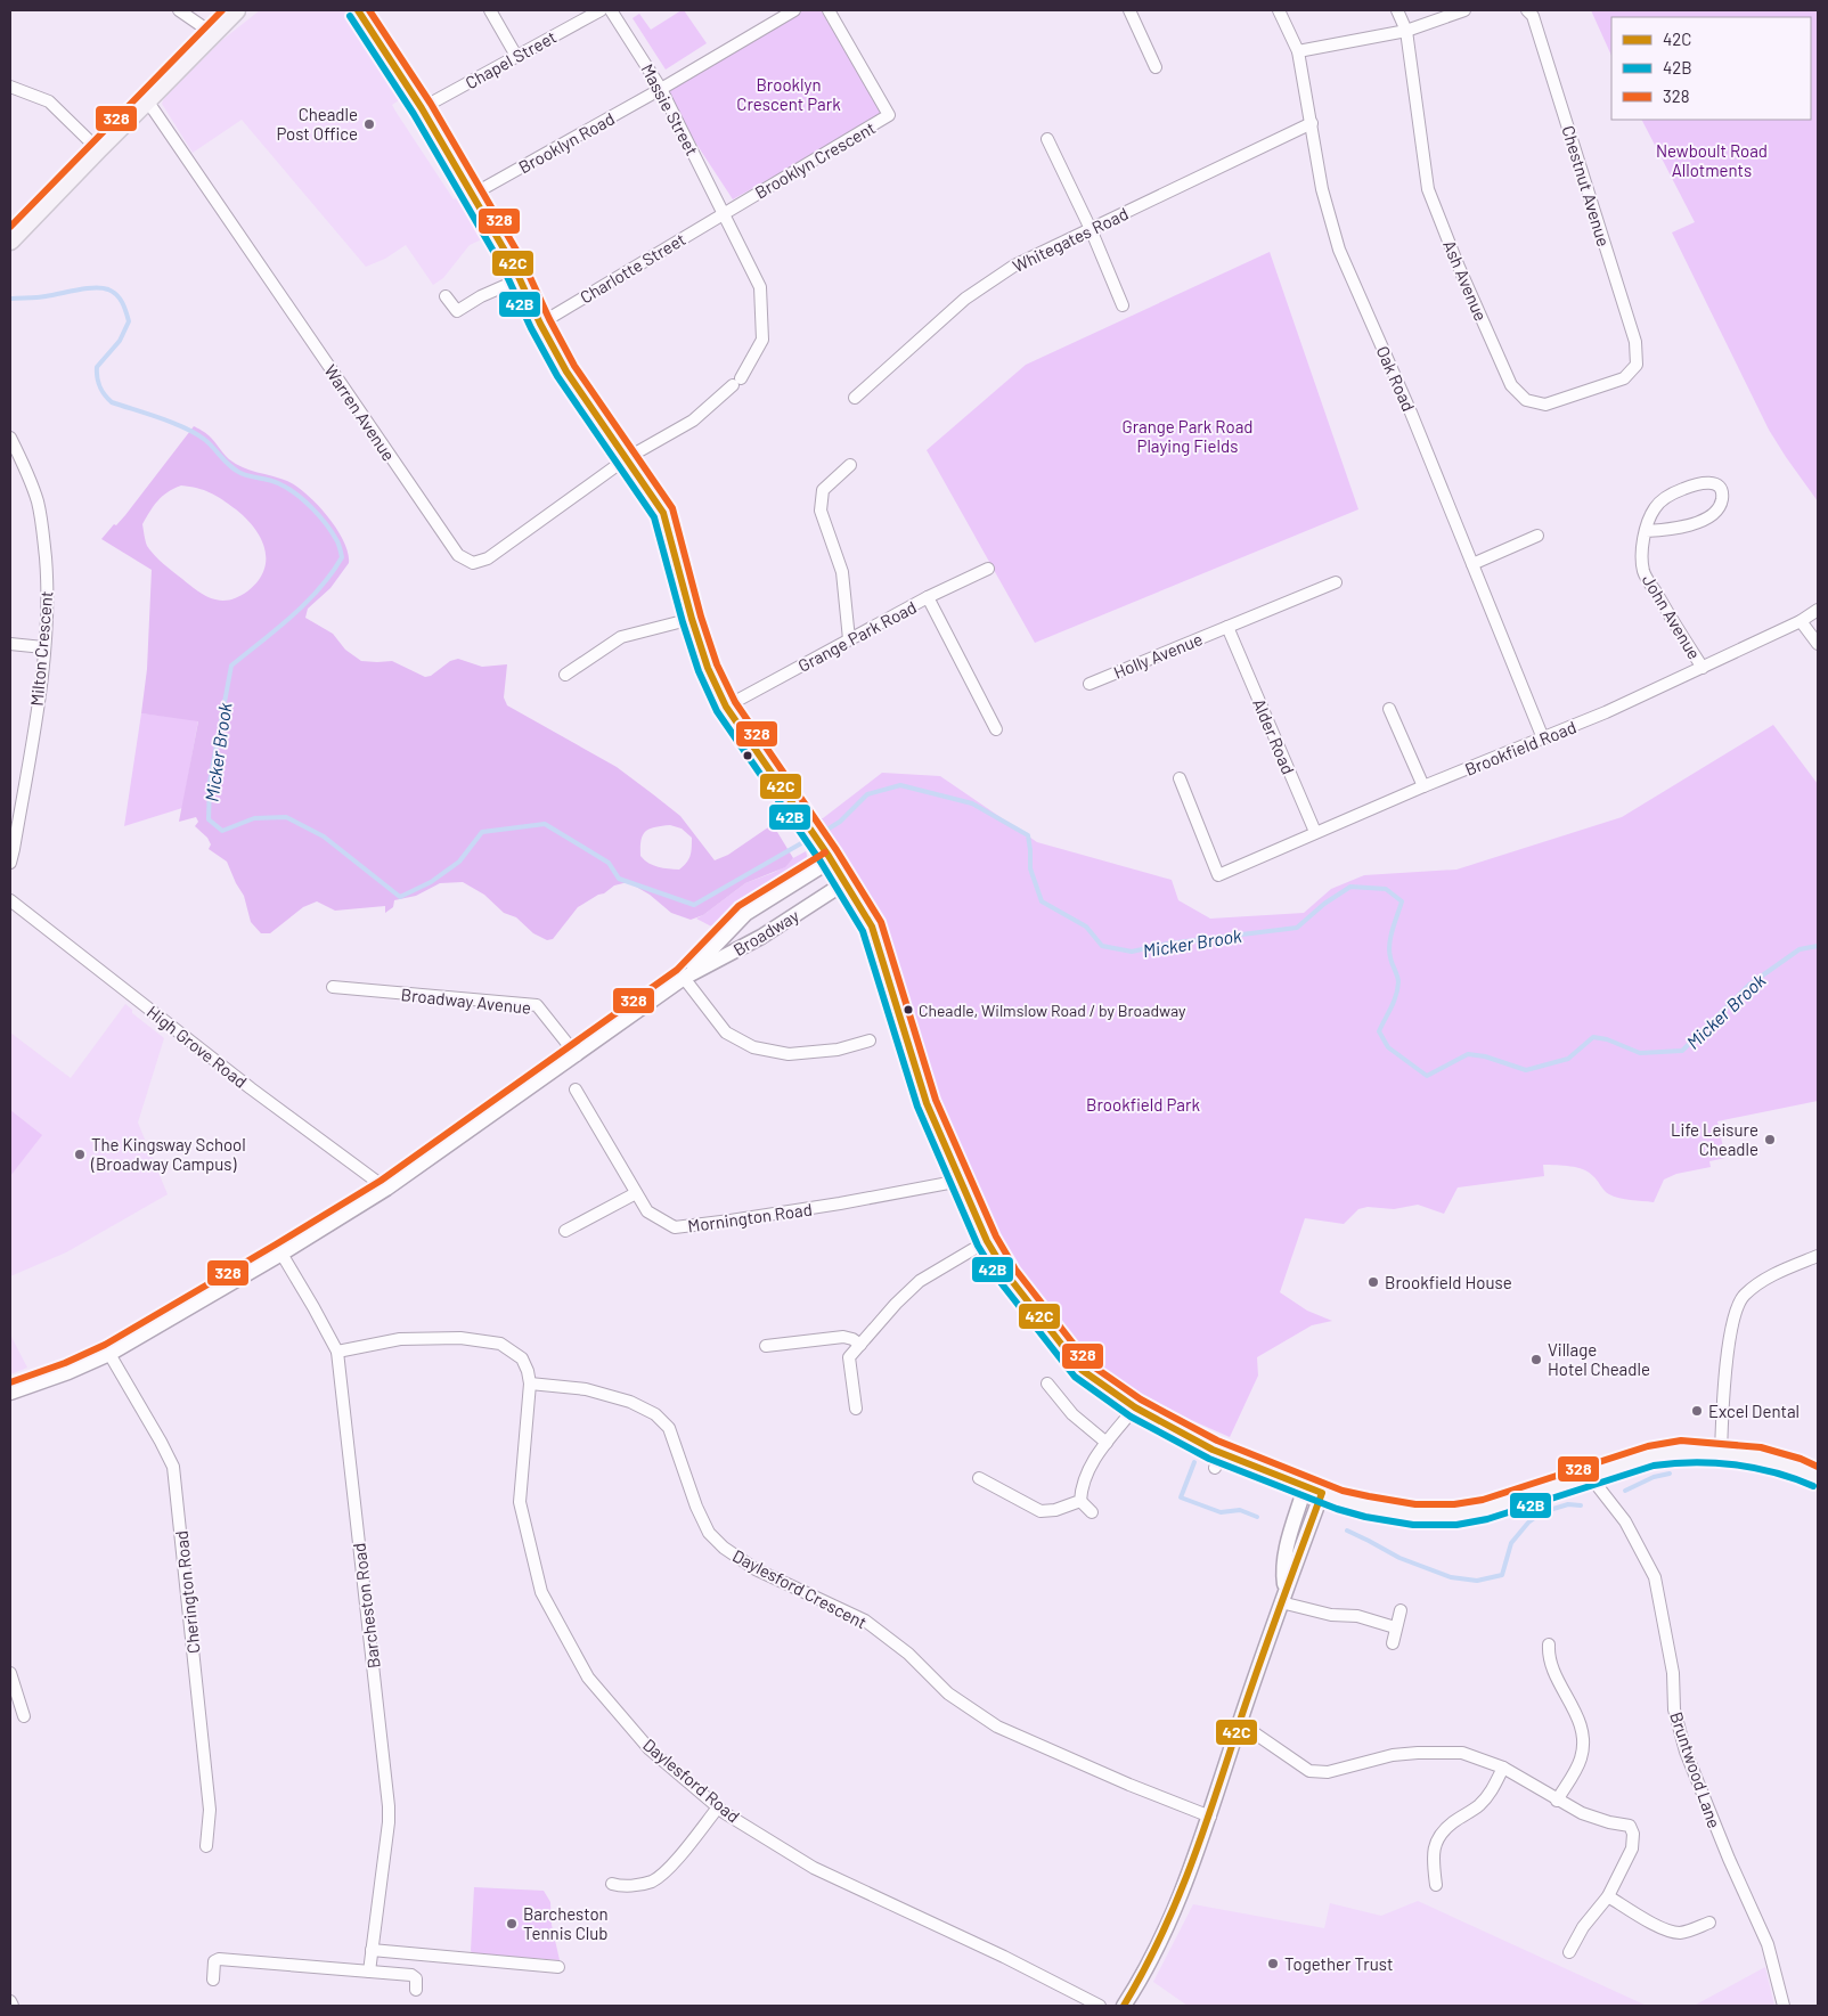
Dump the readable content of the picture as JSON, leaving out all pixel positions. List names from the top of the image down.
{
  "streets": {
    "street": [
      "Chapel Street",
      "Massie Street",
      "Brooklyn Road",
      "Brooklyn Crescent",
      "Chestnut Avenue",
      "Whitegates Road",
      "Charlotte Street",
      "Ash Avenue",
      "Oak Road",
      "Warren Avenue",
      "John Avenue",
      "Grange Park Road",
      "Milton Crescent",
      "Holly Avenue",
      "Alder Road",
      "Brookfield Road",
      "Broadway",
      "Broadway Avenue",
      "High Grove Road",
      "Mornington Road",
      "Daylesford Crescent",
      "Cherington Road",
      "Barcheston Road",
      "Bruntwood Lane",
      "Daylesford Road"
    ]
  },
  "crossings": [
    ["Massie Street", "Brooklyn Road"],
    ["Massie Street", "Brooklyn Crescent"],
    ["Massie Street", "Charlotte Street"],
    ["Massie Street", "Warren Avenue"],
    ["Brooklyn Crescent", "Charlotte Street"],
    ["Chestnut Avenue", "Ash Avenue"],
    ["Whitegates Road", "Oak Road"],
    ["Oak Road", "Brookfield Road"],
    ["John Avenue", "Brookfield Road"],
    ["Holly Avenue", "Alder Road"],
    ["Alder Road", "Brookfield Road"],
    ["Broadway", "Broadway Avenue"],
    ["Broadway", "High Grove Road"],
    ["Broadway", "Cherington Road"],
    ["Broadway", "Barcheston Road"],
    ["Daylesford Crescent", "Daylesford Road"],
    ["Barcheston Road", "Daylesford Road"]
  ],
  "water": ["Micker Brook"],
  "parks": [
    "Brooklyn Crescent Park",
    "Newboult Road Allotments",
    "Grange Park Road Playing Fields",
    "Brookfield Park"
  ],
  "places": [
    "Cheadle Post Office",
    "Cheadle, Wilmslow Road / by Broadway",
    "Life Leisure Cheadle",
    "The Kingsway School (Broadway Campus)",
    "Brookfield House",
    "Village Hotel Cheadle",
    "Excel Dental",
    "Barcheston Tennis Club",
    "Together Trust"
  ],
  "lines": ["transit line 42C", "transit line 328", "transit line 42B"],
  "legend": ["42C", "42B", "328"]
}
